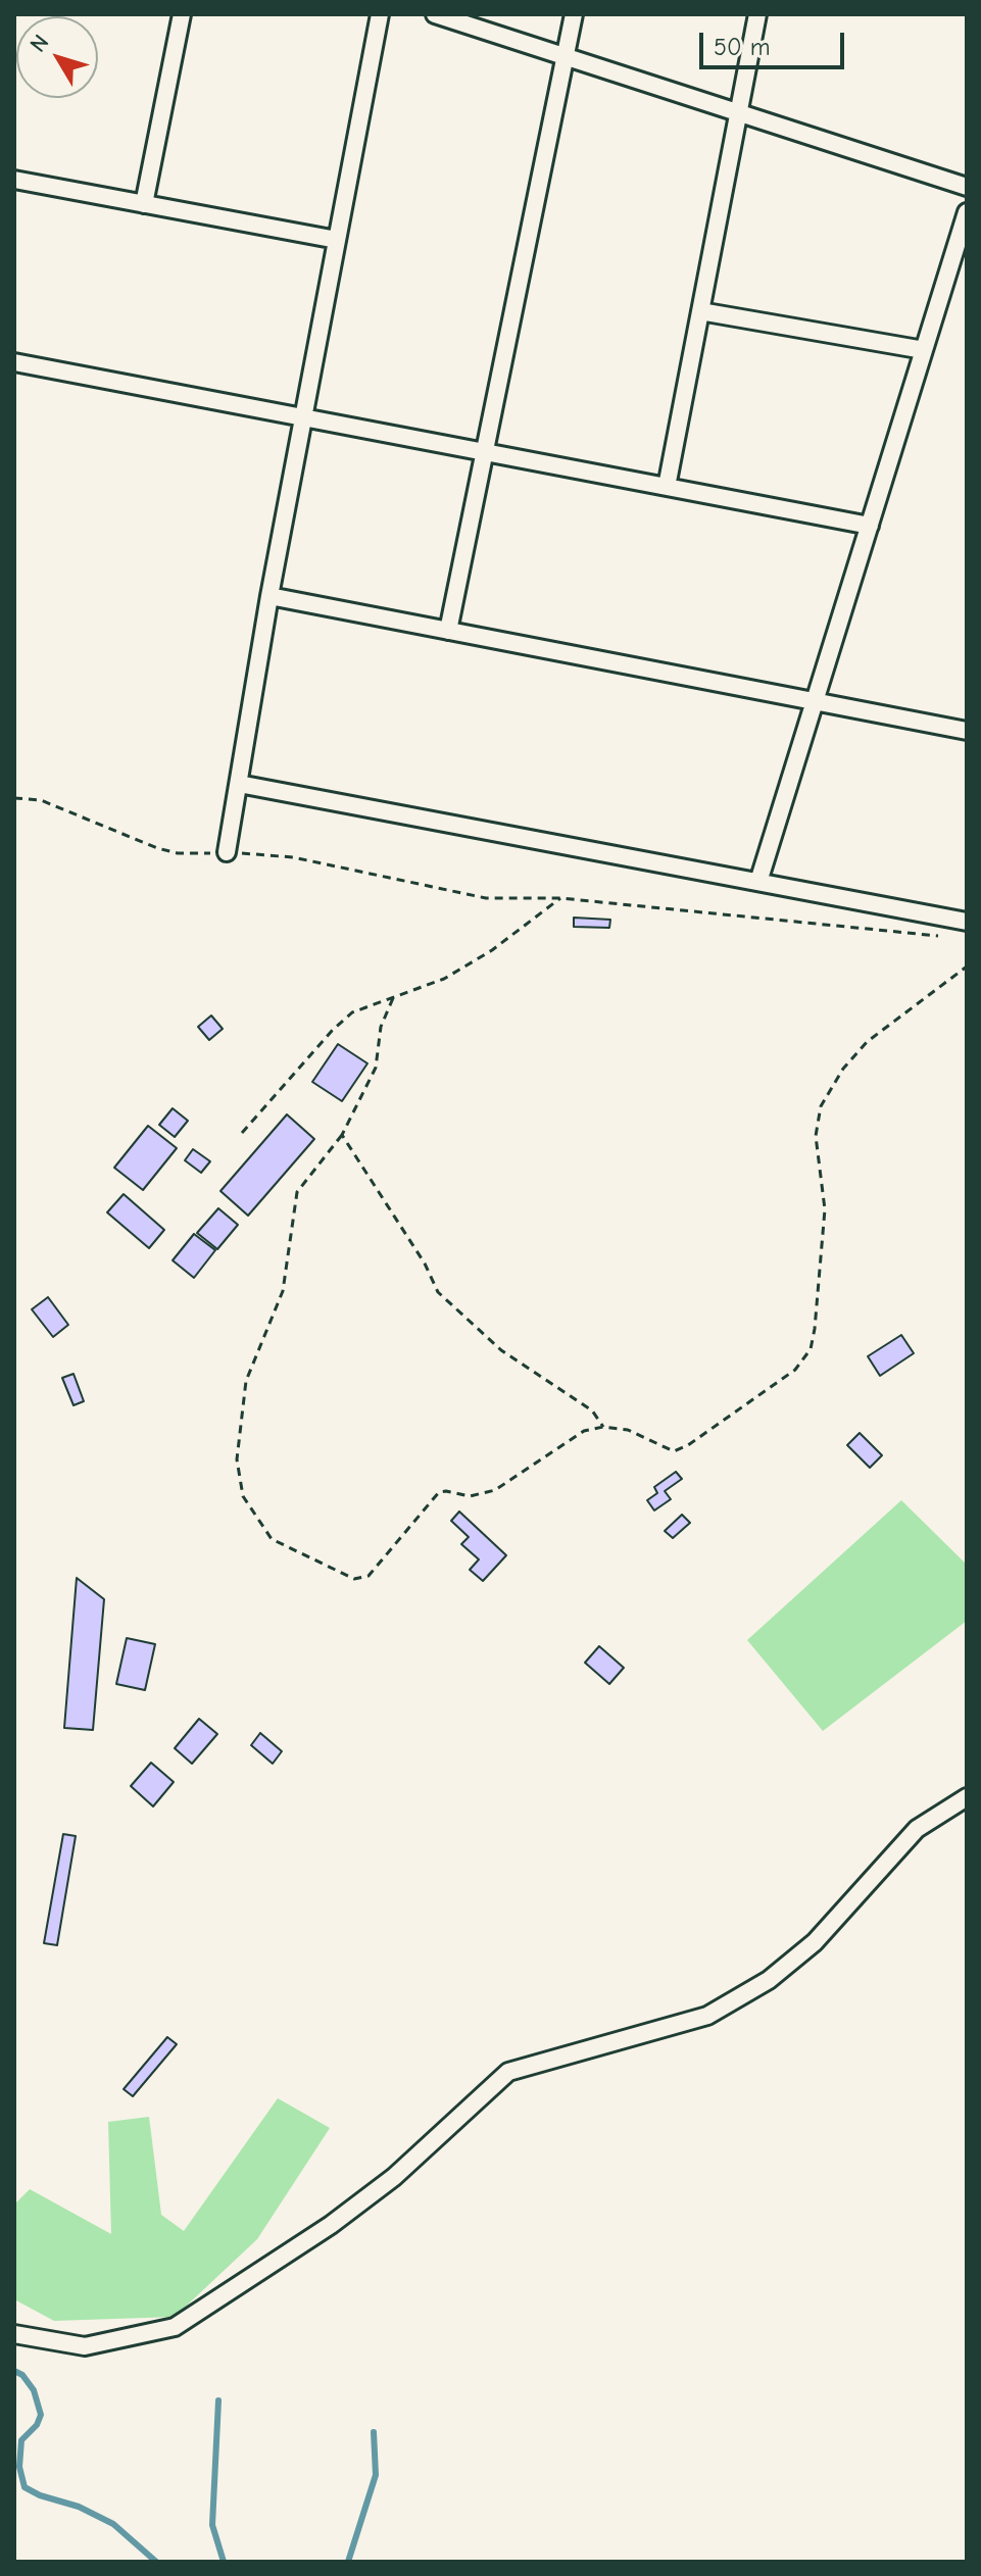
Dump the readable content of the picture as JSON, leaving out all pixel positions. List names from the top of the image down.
{
  "scale_bar": "50 m",
  "north": "top left"
}
